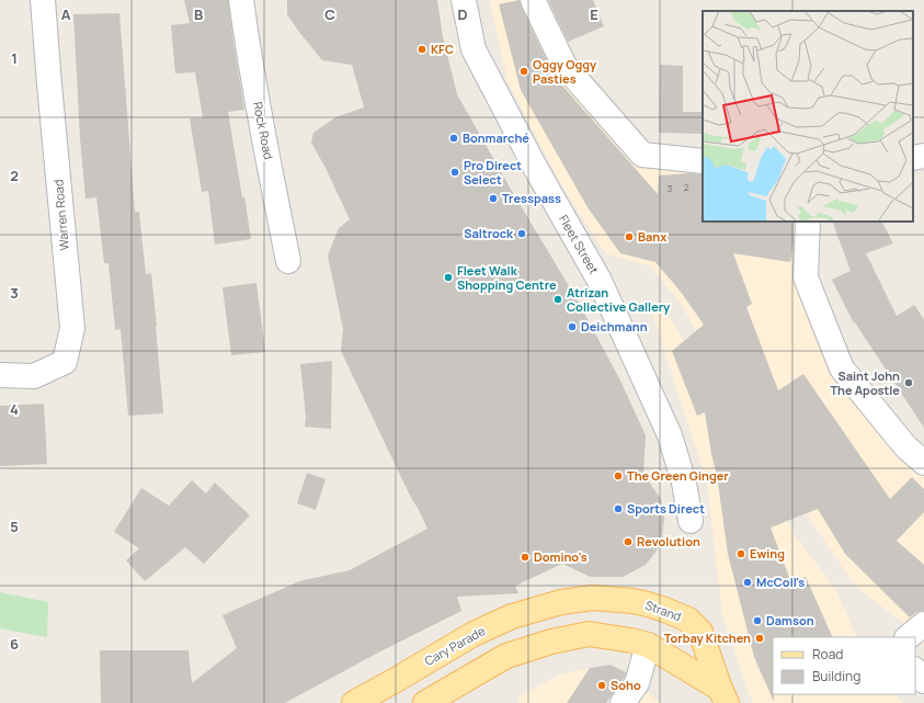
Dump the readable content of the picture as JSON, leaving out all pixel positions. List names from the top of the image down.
{
  "streets": {
    "main road": ["Strand", "Cary Parade"],
    "street": ["Rock Road", "Warren Road", "Fleet Street"]
  },
  "crossings": [
    ["Strand", "Cary Parade"]
  ],
  "places": [
    "KFC",
    "Oggy Oggy Pasties",
    "Bonmarché",
    "Pro Direct Select",
    "Tresspass",
    "Saltrock",
    "Banx",
    "Fleet Walk Shopping Centre",
    "Atrizan Collective Gallery",
    "Deichmann",
    "Saint John The Apostle",
    "The Green Ginger",
    "Sports Direct",
    "Revolution",
    "Ewing",
    "Domino's",
    "McColl's",
    "Damson",
    "Torbay Kitchen",
    "Soho"
  ],
  "house_numbers": ["2", "3"],
  "legend": ["Road", "Building"],
  "grid": {
    "columns": [
      "A",
      "B",
      "C",
      "D",
      "E"
    ],
    "rows": [
      "1",
      "2",
      "3",
      "4",
      "5",
      "6"
    ]
  }
}
